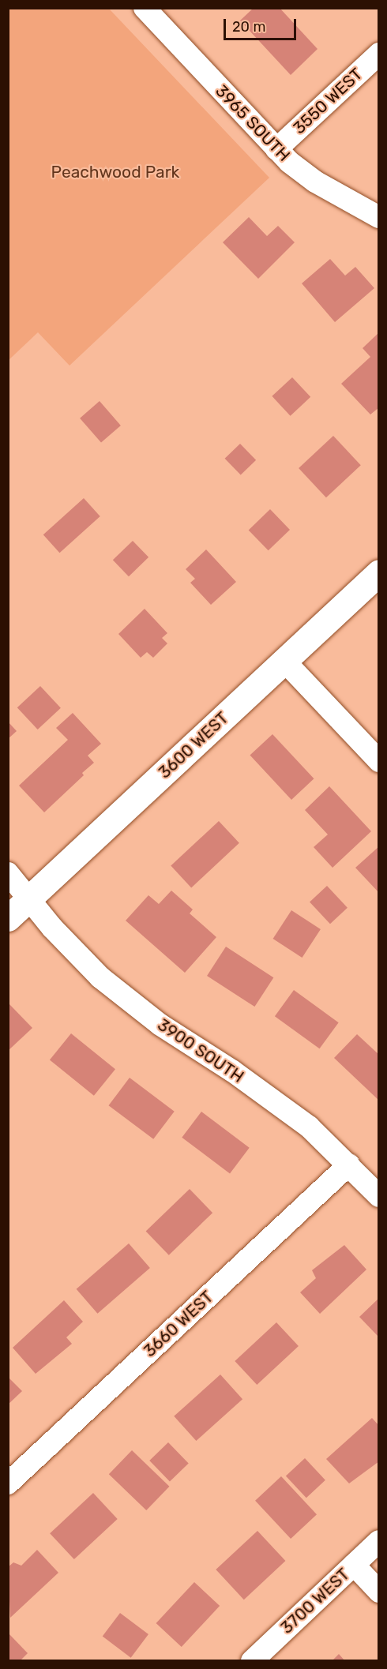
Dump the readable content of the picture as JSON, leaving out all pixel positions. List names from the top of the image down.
{
  "streets": {
    "street": [
      "3550 WEST",
      "3965 SOUTH",
      "3600 WEST",
      "3900 SOUTH",
      "3660 WEST",
      "3700 WEST"
    ]
  },
  "crossings": [
    ["3550 WEST", "3965 SOUTH"],
    ["3600 WEST", "3900 SOUTH"],
    ["3900 SOUTH", "3660 WEST"]
  ],
  "parks": ["Peachwood Park"],
  "scale_bar": "20 m"
}
